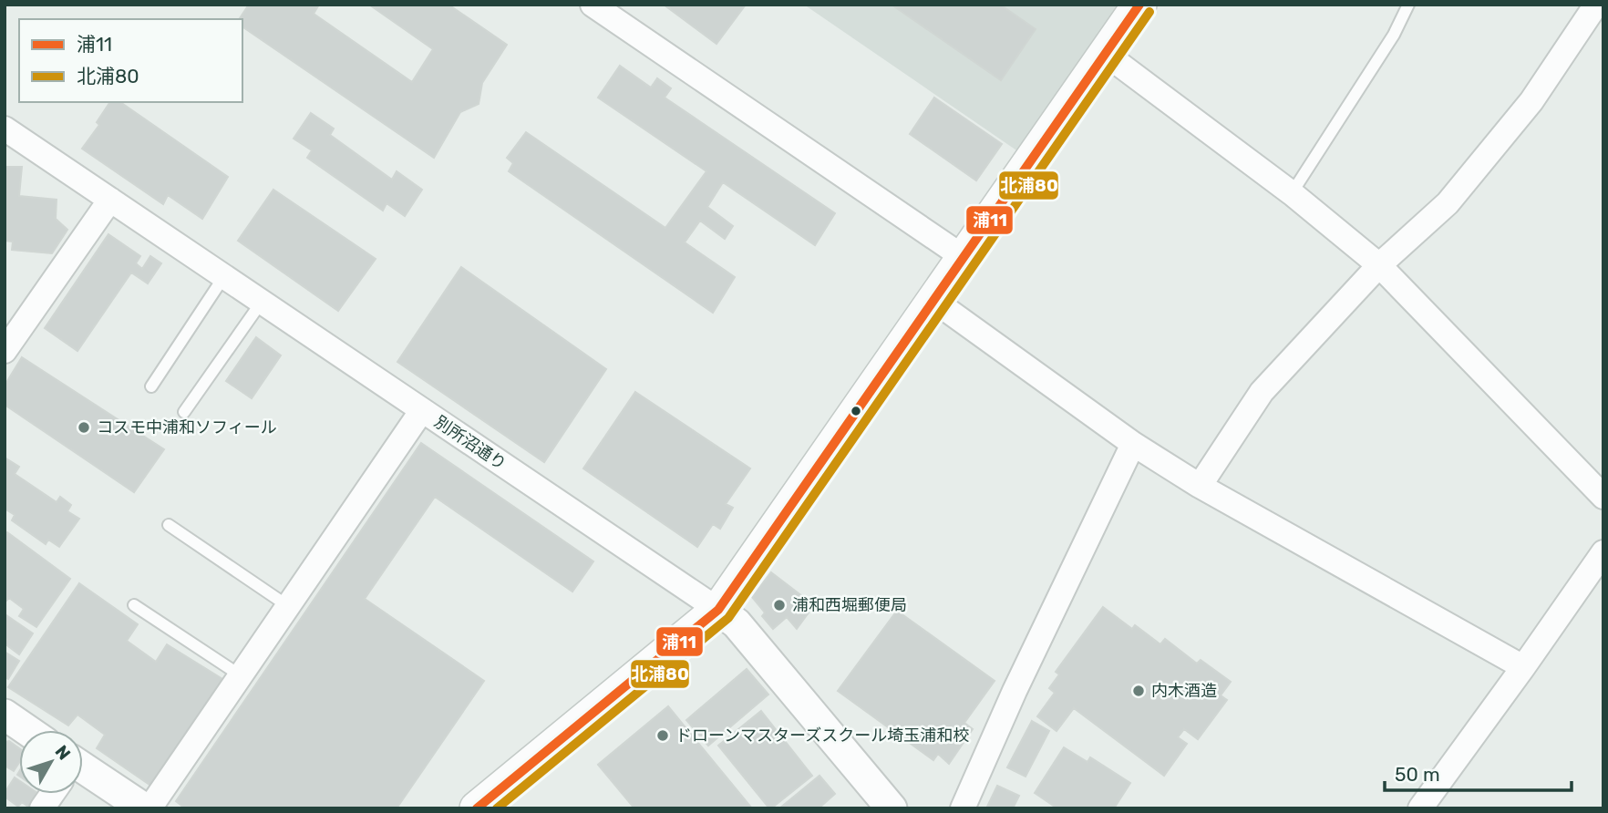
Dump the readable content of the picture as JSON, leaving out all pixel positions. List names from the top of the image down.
{
  "streets": {
    "street": ["別所沼通り"]
  },
  "places": [
    "コスモ中浦和ソフィール",
    "浦和西堀郵便局",
    "内木酒造",
    "ドローンマスターズスクール埼玉浦和校"
  ],
  "lines": ["transit line 浦11", "transit line 北浦80"],
  "legend": ["浦11", "北浦80"],
  "scale_bar": "50 m",
  "north": "top right"
}
